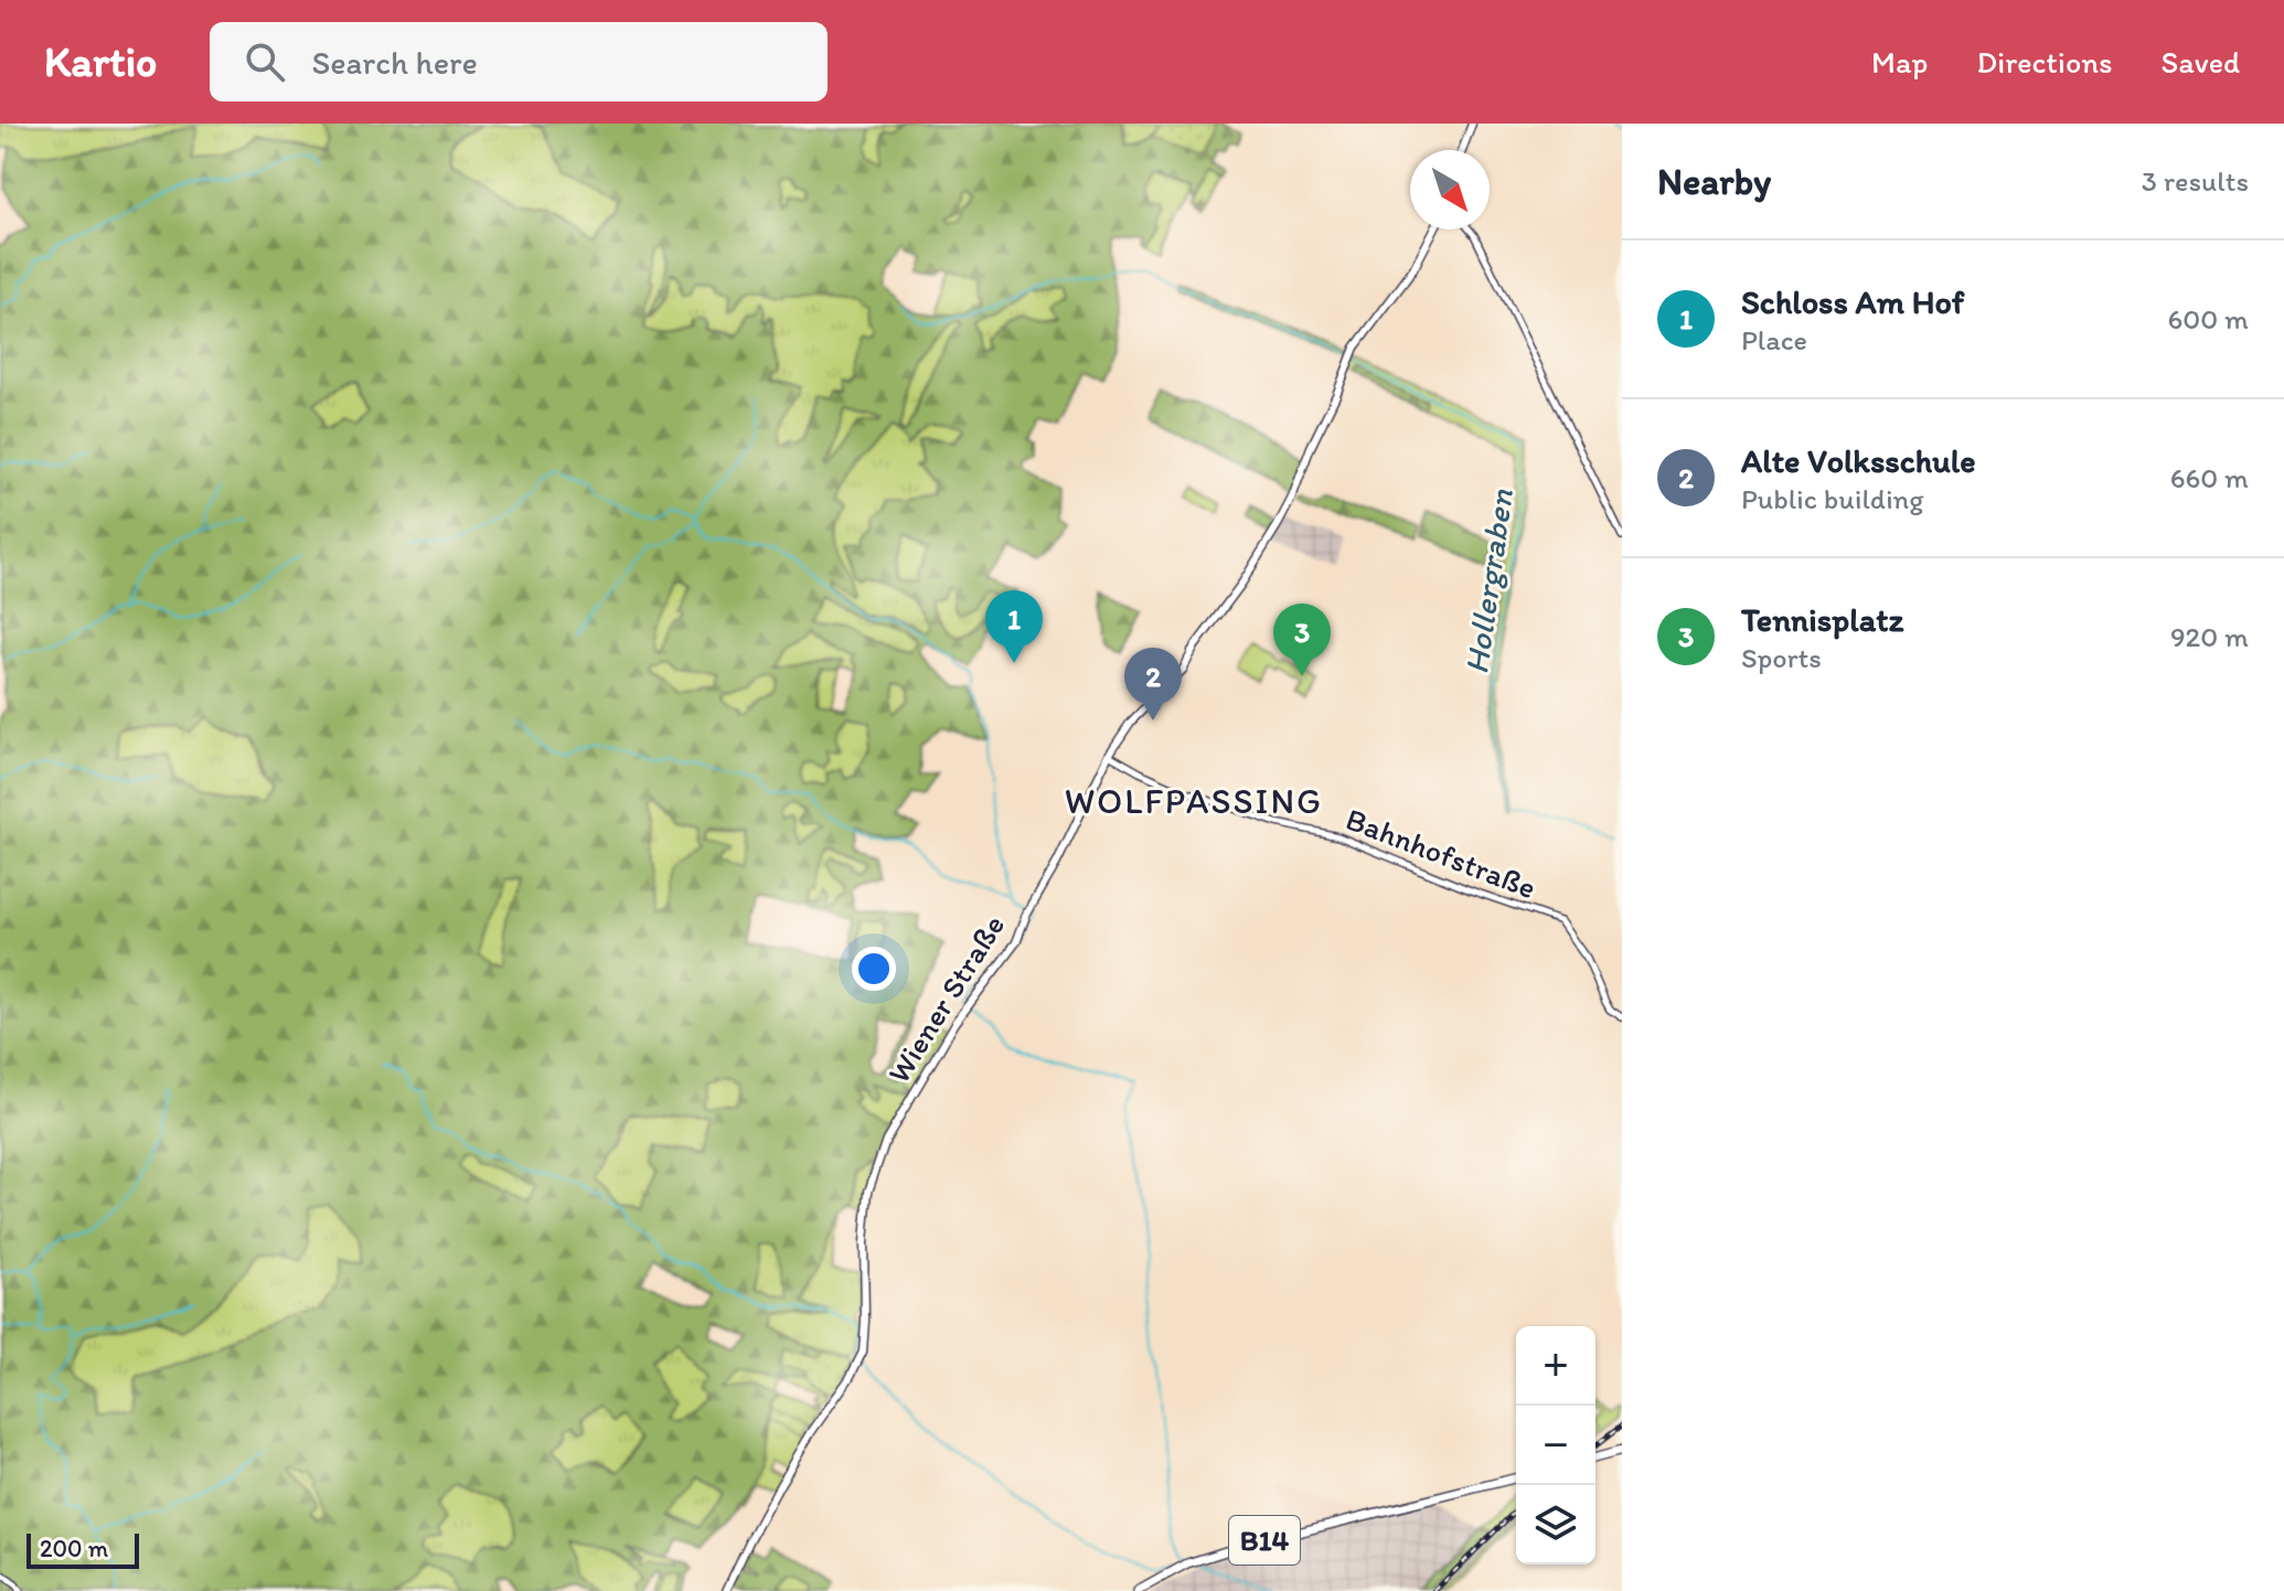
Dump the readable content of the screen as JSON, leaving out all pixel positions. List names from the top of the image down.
{
  "streets": {
    "main road": ["Wiener Straße", "B14"],
    "street": ["Bahnhofstraße"]
  },
  "crossings": [
    ["Bahnhofstraße", "Wiener Straße"]
  ],
  "districts": ["WOLFPASSING"],
  "water": ["Hollergraben"],
  "scale_bar": "200 m",
  "north": "bottom right",
  "page": {
    "header": "Kartio",
    "search": "Search here",
    "nav": ["Map", "Directions", "Saved"],
    "heading": ["Nearby", "3 results"],
    "list": [
      {
        "mark": "1",
        "name": "Schloss Am Hof",
        "note": "Place",
        "value": "600 m"
      },
      {
        "mark": "2",
        "name": "Alte Volksschule",
        "note": "Public building",
        "value": "660 m"
      },
      {
        "mark": "3",
        "name": "Tennisplatz",
        "note": "Sports",
        "value": "920 m"
      }
    ],
    "pins": ["1", "3", "2"],
    "map_buttons": ["+", "−"],
    "scale": "200 m"
  }
}
